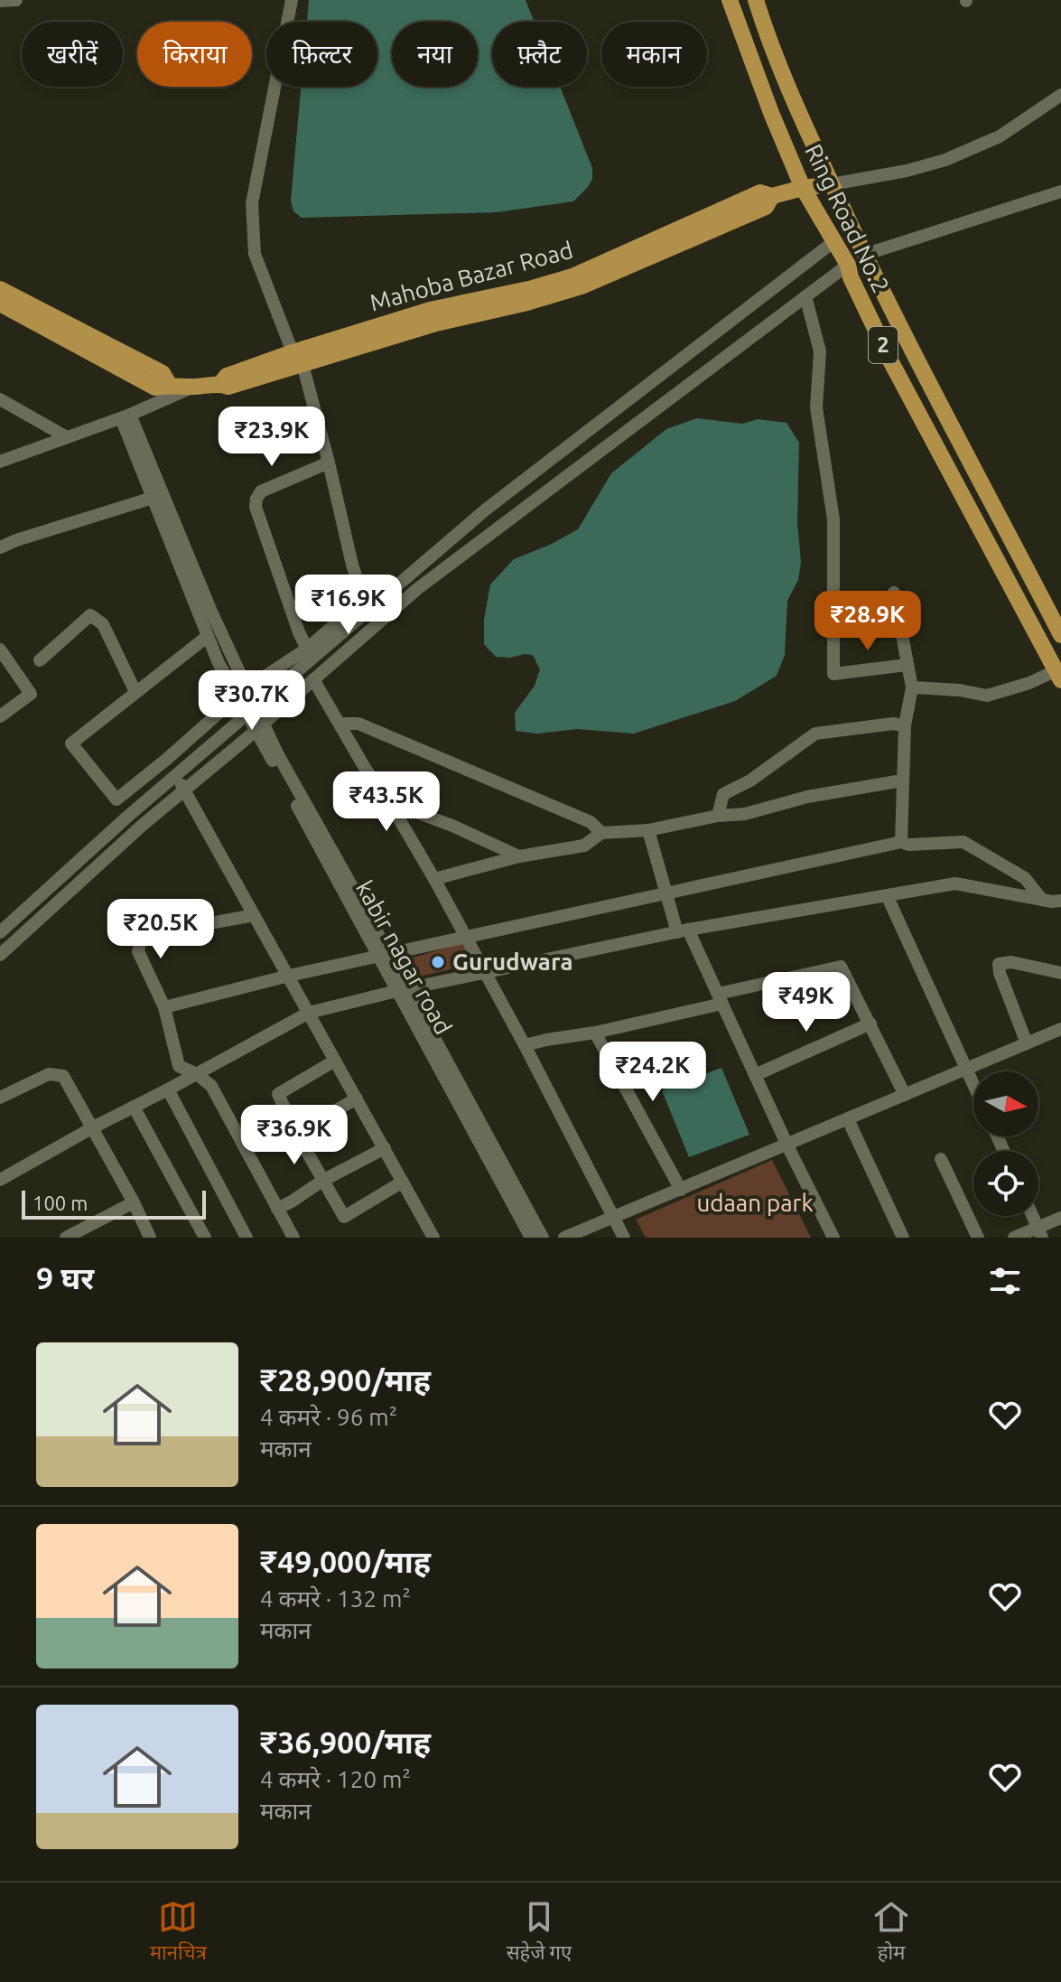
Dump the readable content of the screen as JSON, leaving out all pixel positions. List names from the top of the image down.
{
  "streets": {
    "main road": ["Ring Road No.2", "Mahoba Bazar Road", "2"],
    "street": ["kabir nagar road"]
  },
  "crossings": [
    ["Ring Road No.2", "Mahoba Bazar Road"],
    ["Mahoba Bazar Road", "kabir nagar road"]
  ],
  "parks": ["udaan park"],
  "places": ["Gurudwara"],
  "scale_bar": "100 m",
  "north": "right",
  "page": {
    "chip": [
      "खरीदें",
      "किराया",
      "फ़िल्टर",
      "नया",
      "फ़्लैट",
      "मकान"
    ],
    "price": [
      "₹23.9K",
      "₹16.9K",
      "₹28.9K",
      "₹30.7K",
      "₹43.5K",
      "₹20.5K",
      "₹49K",
      "₹24.2K",
      "₹36.9K"
    ],
    "scale": "100 m",
    "heading": "9 घर",
    "list": [
      {
        "name": "₹28,900/माह",
        "note": "4 कमरे · 96 m² · मकान"
      },
      {
        "name": "₹49,000/माह",
        "note": "4 कमरे · 132 m² · मकान"
      },
      {
        "name": "₹36,900/माह",
        "note": "4 कमरे · 120 m² · मकान"
      }
    ],
    "tabs": ["मानचित्र", "सहेजे गए", "होम"]
  }
}
